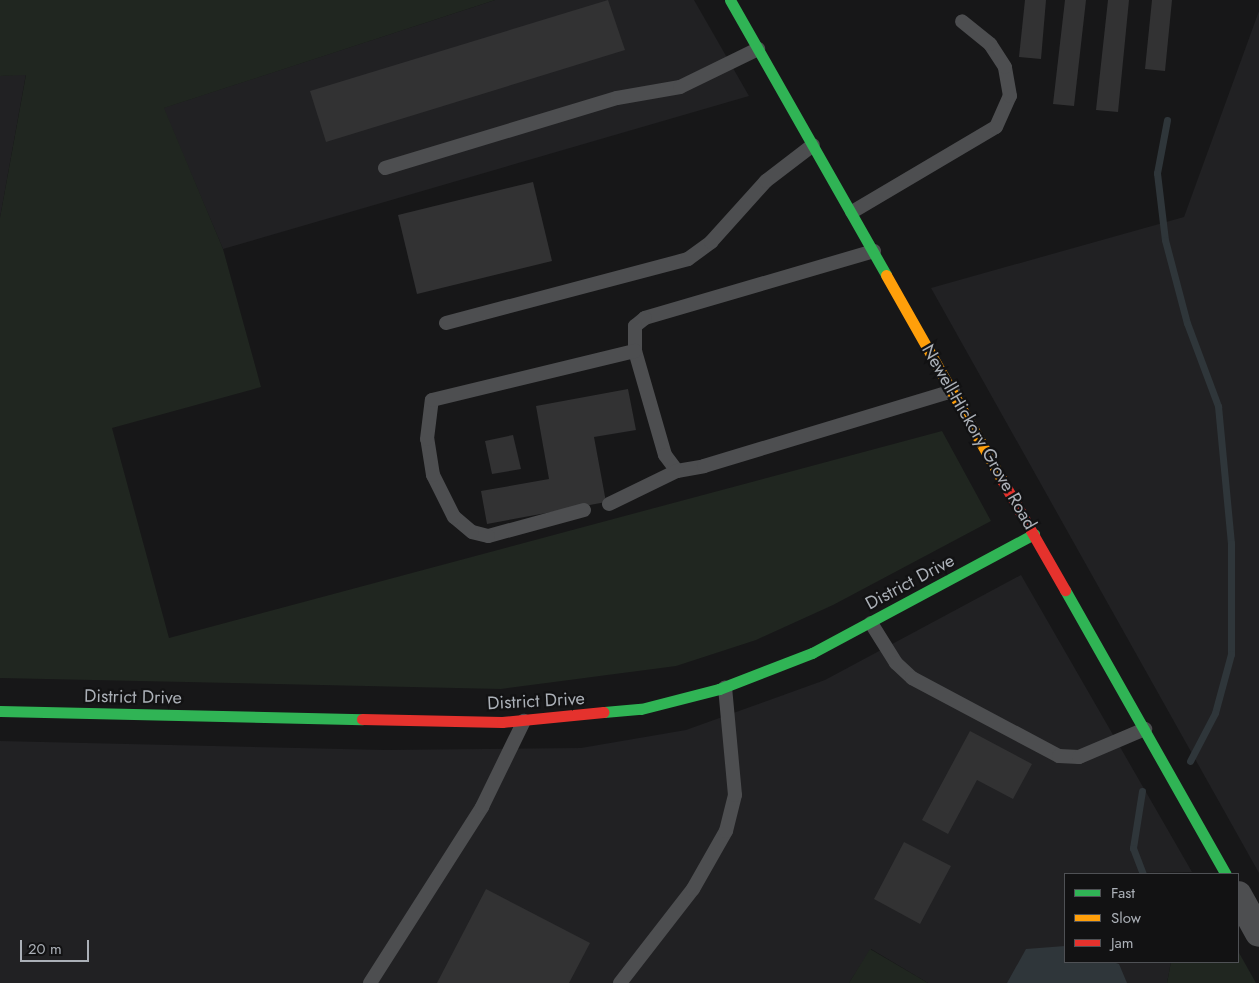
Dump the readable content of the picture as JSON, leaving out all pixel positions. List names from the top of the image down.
{
  "streets": {
    "street": ["Newell-Hickory Grove Road", "District Drive"]
  },
  "crossings": [
    ["Newell-Hickory Grove Road", "District Drive"]
  ],
  "legend": ["Fast", "Slow", "Jam"],
  "scale_bar": "20 m"
}
